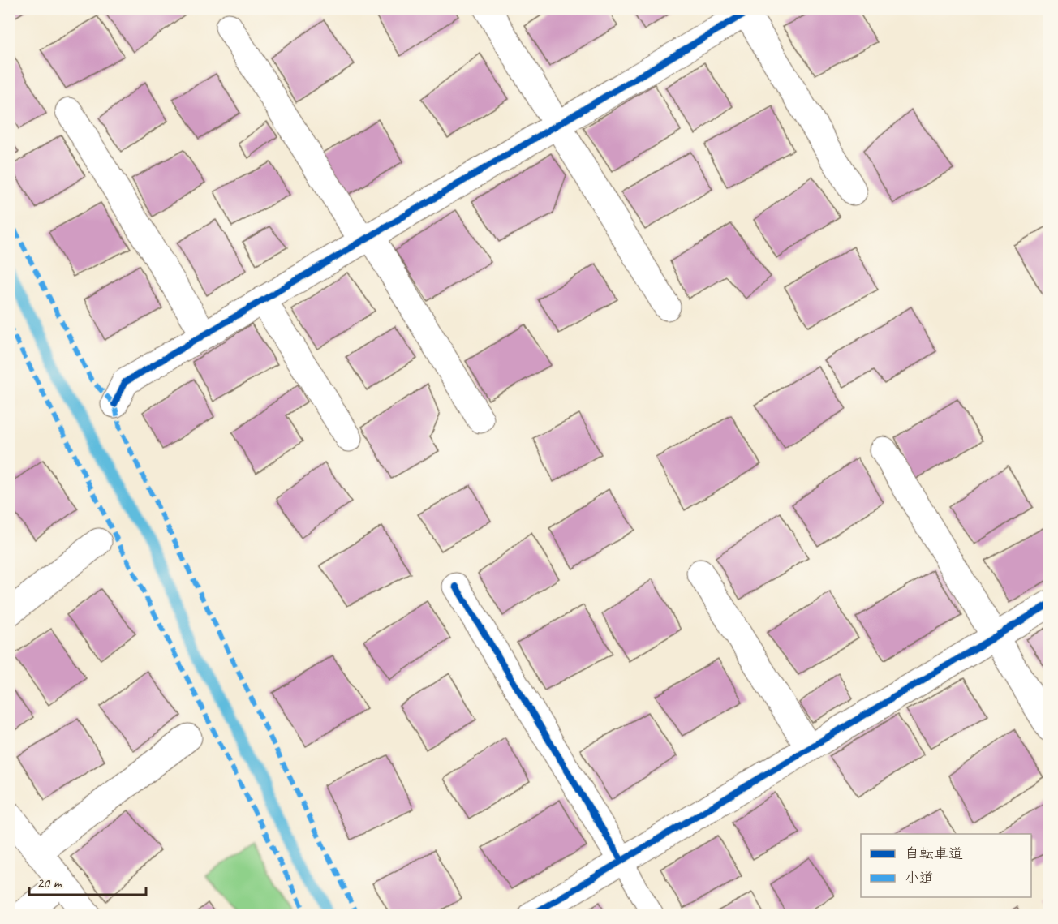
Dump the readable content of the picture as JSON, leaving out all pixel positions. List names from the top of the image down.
{
  "legend": ["自転車道", "小道"],
  "scale_bar": "20 m"
}
